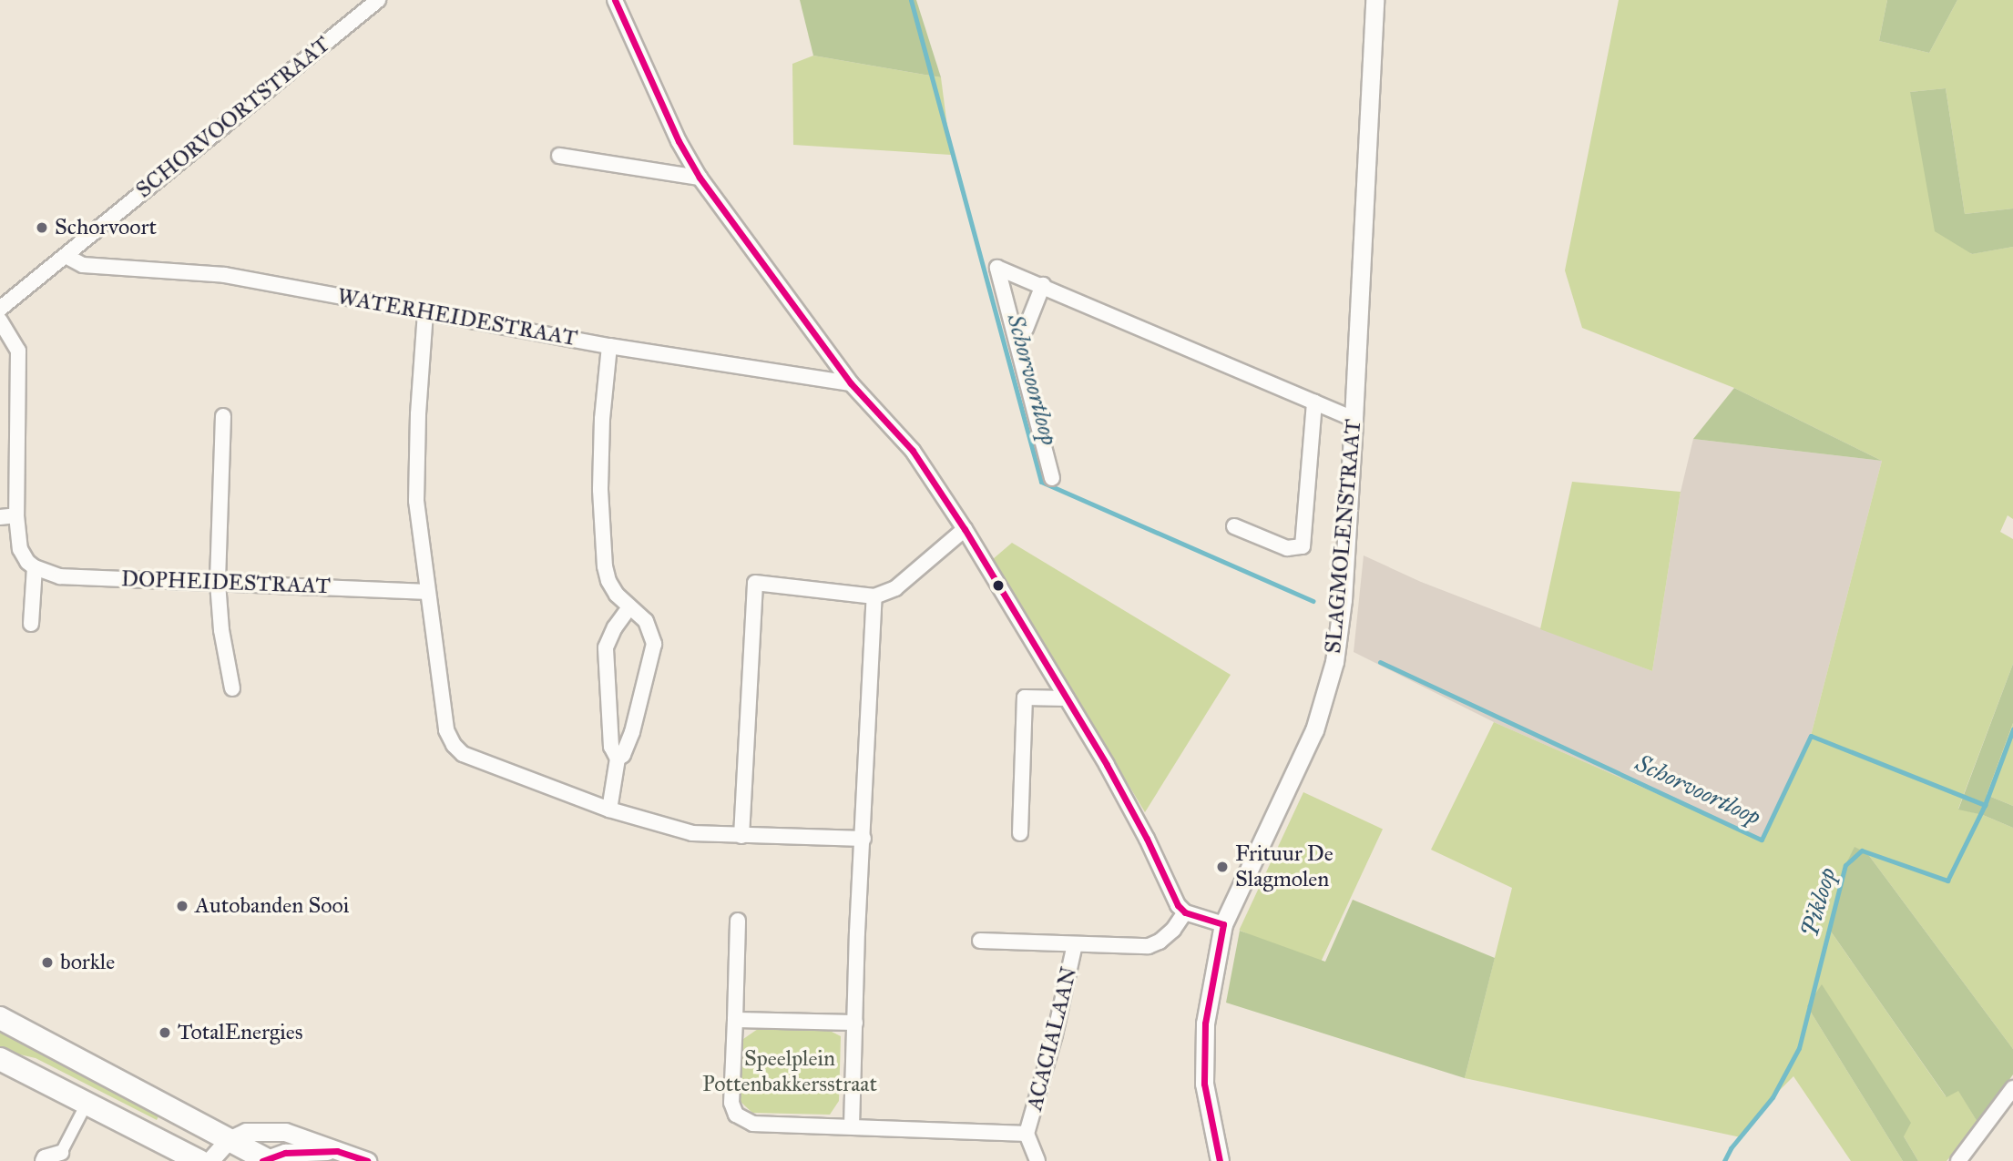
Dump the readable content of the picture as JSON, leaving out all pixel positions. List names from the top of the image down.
{
  "streets": {
    "street": [
      "SCHORVOORTSTRAAT",
      "WATERHEIDESTRAAT",
      "SLAGMOLENSTRAAT",
      "DOPHEIDESTRAAT",
      "ACACIALAAN"
    ]
  },
  "crossings": [
    ["SCHORVOORTSTRAAT", "WATERHEIDESTRAAT"]
  ],
  "water": ["Schorvoortloop", "Pikloop"],
  "parks": ["Speelplein Pottenbakkersstraat"],
  "places": [
    "Schorvoort",
    "Frituur De Slagmolen",
    "Autobanden Sooi",
    "borkle",
    "TotalEnergies"
  ]
}
